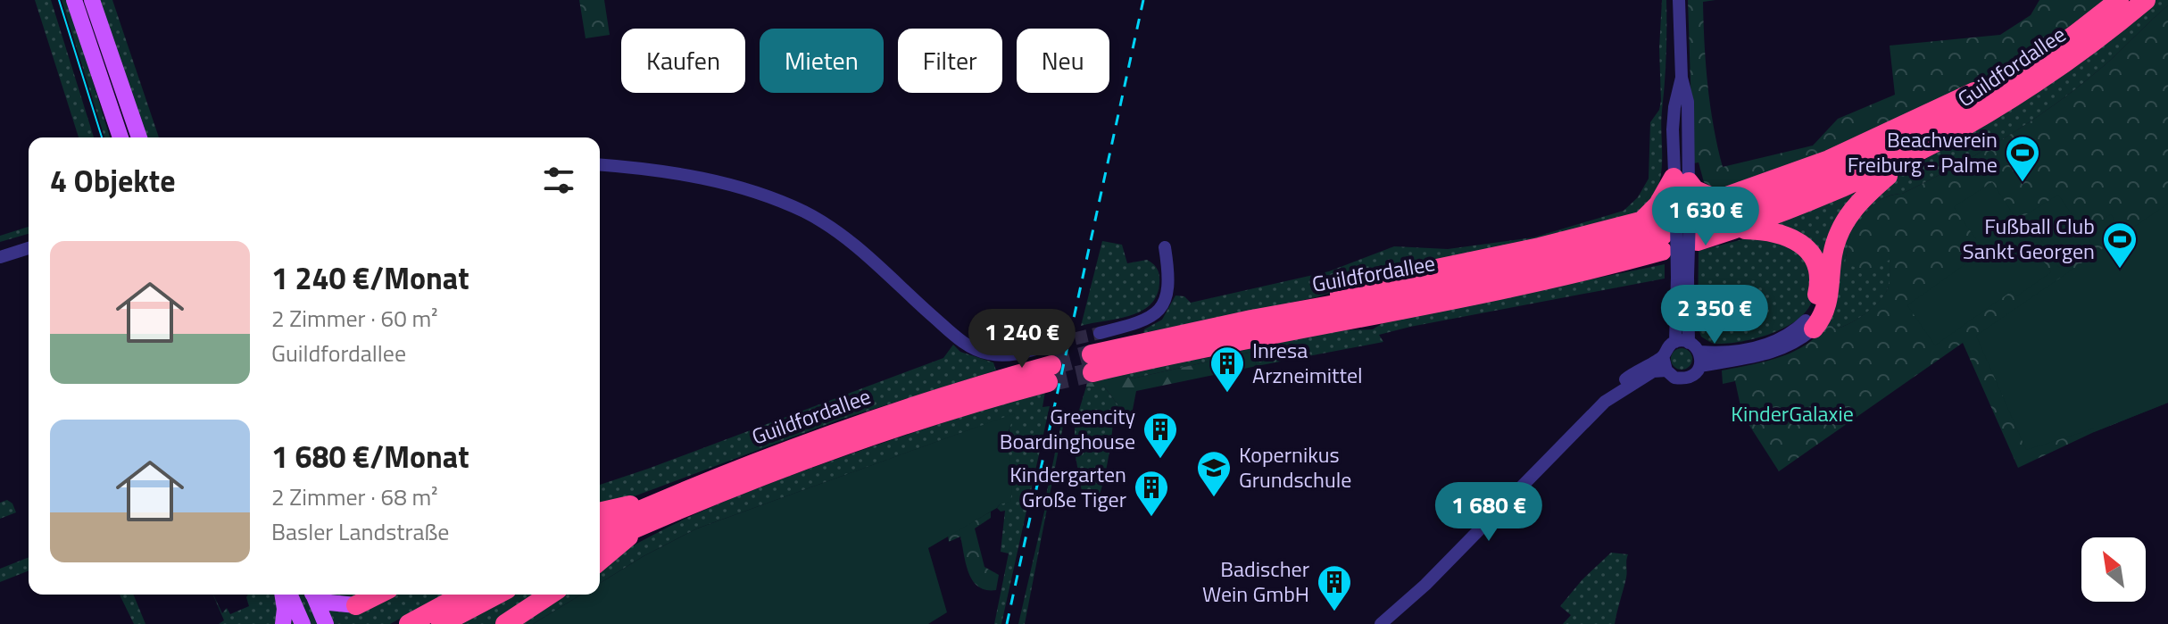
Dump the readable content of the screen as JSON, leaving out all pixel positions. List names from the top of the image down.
{
  "streets": {
    "highway": ["Guildfordallee"]
  },
  "parks": ["KinderGalaxie"],
  "places": {
    "sports": ["Beachverein Freiburg - Palme", "Fußball Club Sankt Georgen"],
    "building": [
      "Inresa Arzneimittel",
      "Greencity Boardinghouse",
      "Kindergarten Große Tiger",
      "Badischer Wein GmbH"
    ],
    "school or university": ["Kopernikus Grundschule"]
  },
  "north": "top left",
  "page": {
    "chip": [
      "Kaufen",
      "Mieten",
      "Filter",
      "Neu"
    ],
    "heading": "4 Objekte",
    "price": [
      "1 630 €",
      "2 350 €",
      "1 240 €",
      "1 680 €"
    ],
    "list": [
      {
        "name": "1 240 €/Monat",
        "note": "2 Zimmer · 60 m² · Guildfordallee"
      },
      {
        "name": "1 680 €/Monat",
        "note": "2 Zimmer · 68 m² · Basler Landstraße"
      }
    ]
  }
}
